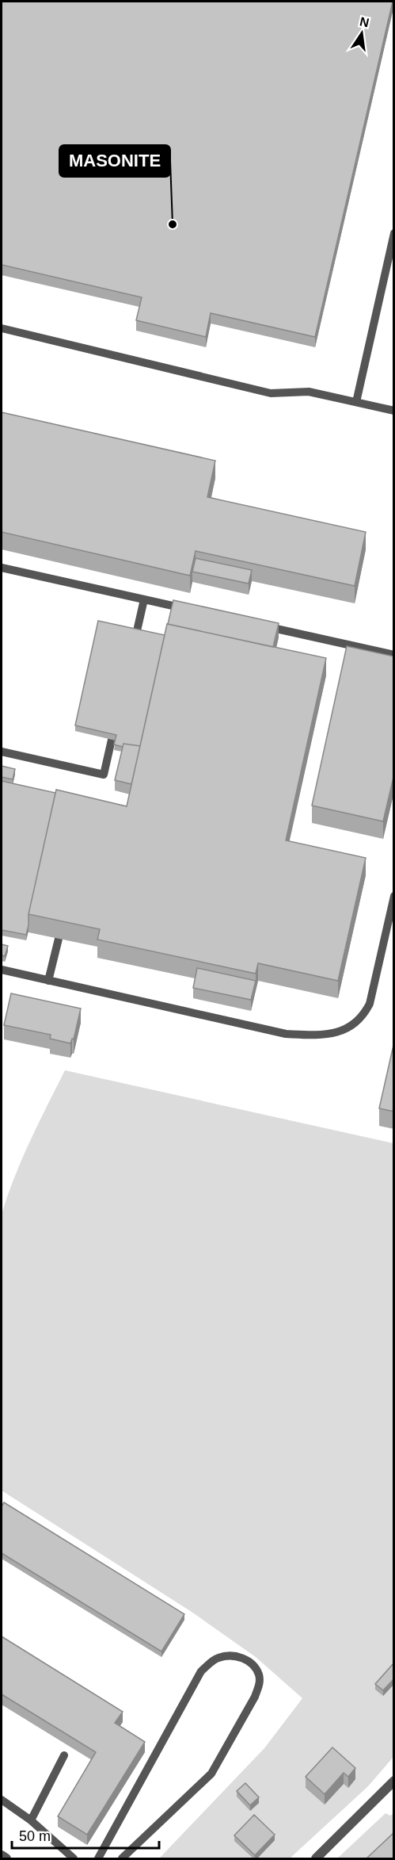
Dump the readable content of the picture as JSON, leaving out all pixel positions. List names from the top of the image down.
{
  "places": ["MASONITE"],
  "scale_bar": "50 m",
  "north": "top"
}
